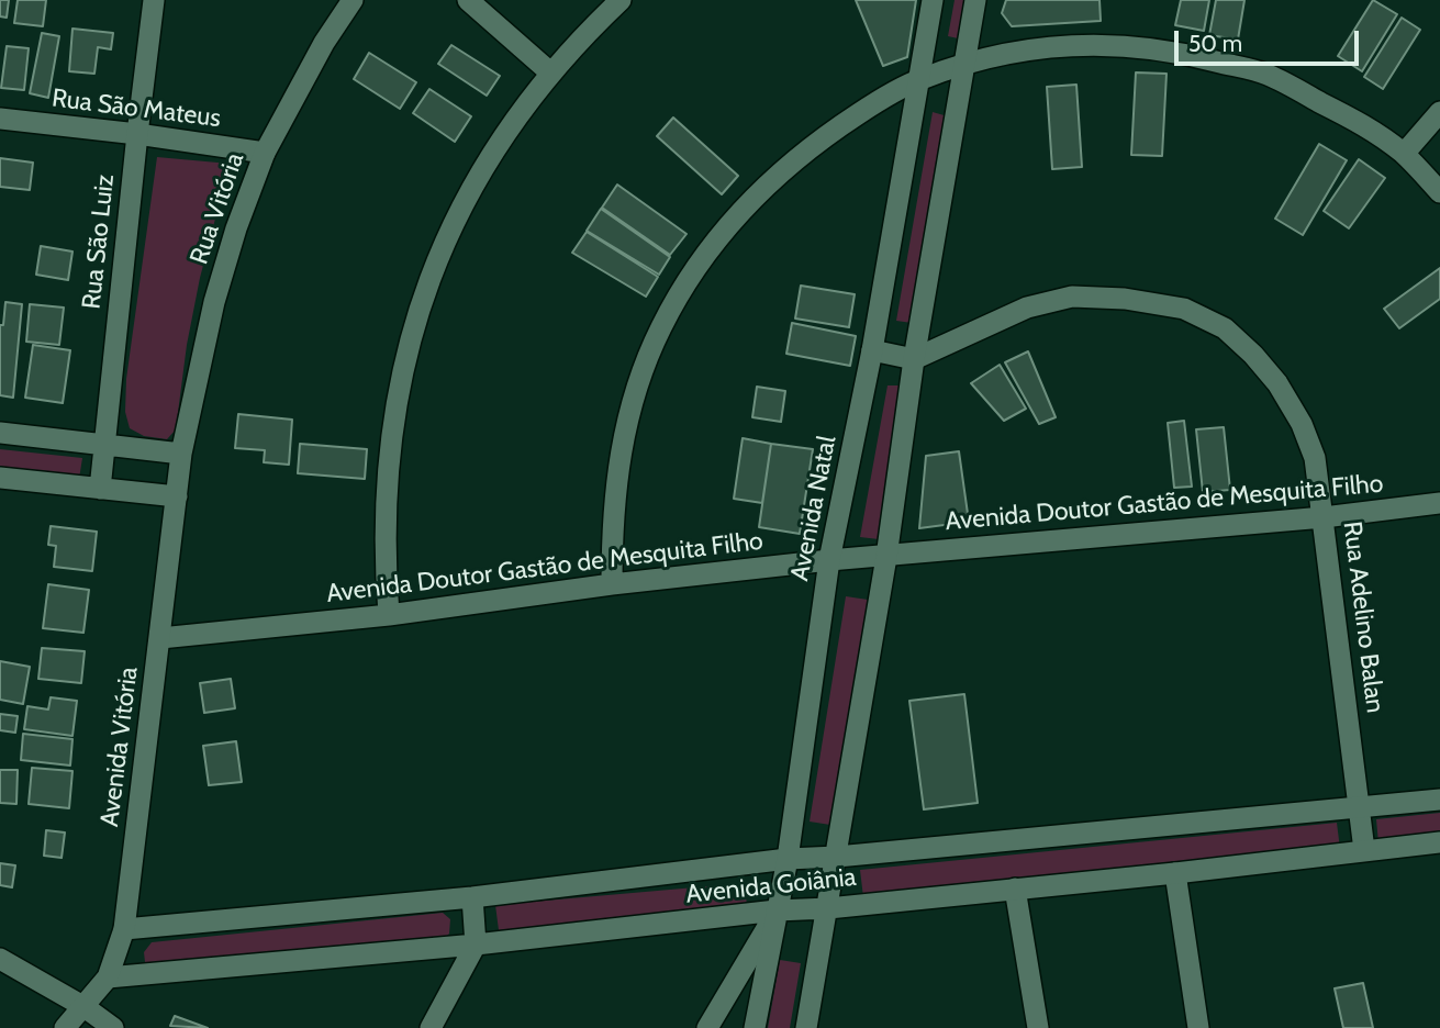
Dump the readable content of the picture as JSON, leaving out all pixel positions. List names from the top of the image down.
{
  "streets": {
    "street": [
      "Rua São Mateus",
      "Rua Vitória",
      "Rua São Luiz",
      "Avenida Doutor Gastão de Mesquita Filho",
      "Avenida Natal",
      "Rua Adelino Balan",
      "Avenida Vitória",
      "Avenida Goiânia"
    ]
  },
  "crossings": [
    ["Rua São Mateus", "Rua Vitória"],
    ["Rua São Mateus", "Rua São Luiz"],
    ["Rua Vitória", "Avenida Vitória"],
    ["Avenida Doutor Gastão de Mesquita Filho", "Avenida Natal"],
    ["Avenida Doutor Gastão de Mesquita Filho", "Rua Adelino Balan"],
    ["Avenida Doutor Gastão de Mesquita Filho", "Avenida Vitória"],
    ["Avenida Natal", "Avenida Goiânia"],
    ["Rua Adelino Balan", "Avenida Goiânia"],
    ["Avenida Vitória", "Avenida Goiânia"]
  ],
  "scale_bar": "50 m"
}
